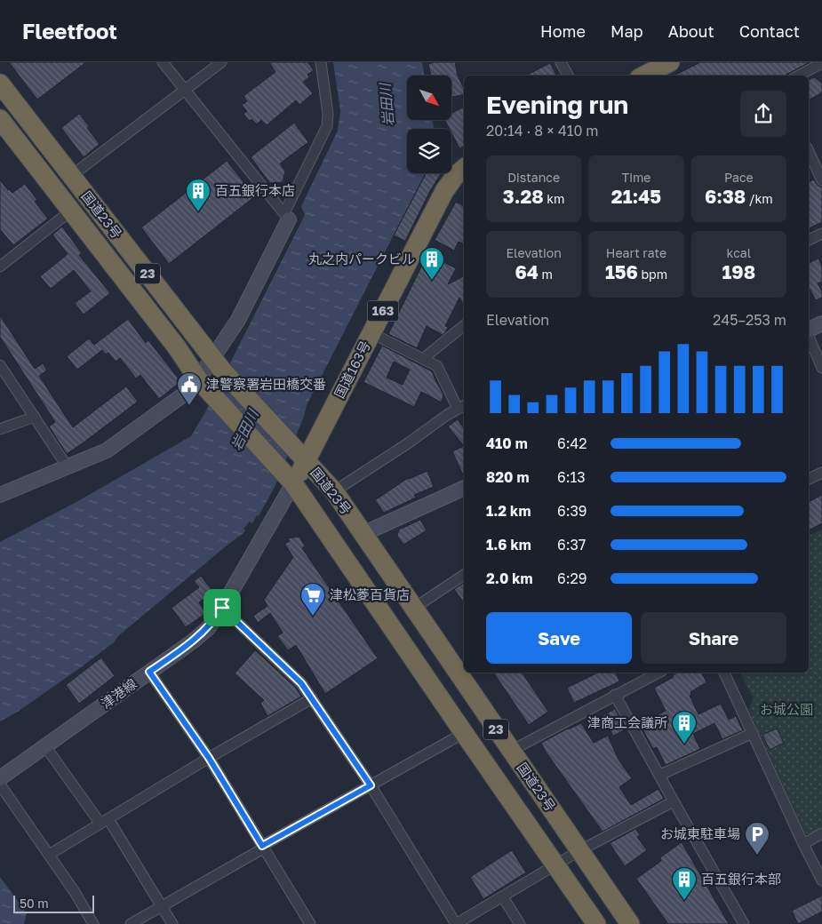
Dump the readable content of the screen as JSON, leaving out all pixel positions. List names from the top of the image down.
{
  "streets": {
    "highway": [
      "国道23号",
      "23",
      "163",
      "国道163号"
    ],
    "street": ["津港線"]
  },
  "crossings": [
    ["国道23号", "国道163号"],
    ["国道23号", "津港線"],
    ["国道163号", "津港線"]
  ],
  "water": ["岩田川"],
  "parks": ["お城公園"],
  "places": {
    "building": [
      "百五銀行本店",
      "丸之内パークビル",
      "津商工会議所",
      "百五銀行本部"
    ],
    "public building": ["津警察署岩田橋交番"],
    "supermarket": ["津松菱百貨店"],
    "parking": ["お城東駐車場"]
  },
  "scale_bar": "50 m",
  "north": "bottom right",
  "page": {
    "header": "Fleetfoot",
    "nav": [
      "Home",
      "Map",
      "About",
      "Contact"
    ],
    "heading": ["Evening run", "20:14 · 8 × 410 m"],
    "stats": [
      ["Distance", "3.28 km"],
      ["Time", "21:45"],
      ["Pace", "6:38 /km"],
      ["Elevation", "64 m"],
      ["Heart rate", "156 bpm"],
      ["kcal", "198"]
    ],
    "chart": ["Elevation", "245–253 m"],
    "list": [
      {
        "name": "410 m",
        "note": "6:42"
      },
      {
        "name": "820 m",
        "note": "6:13"
      },
      {
        "name": "1.2 km",
        "note": "6:39"
      },
      {
        "name": "1.6 km",
        "note": "6:37"
      },
      {
        "name": "2.0 km",
        "note": "6:29"
      }
    ],
    "buttons": ["Save", "Share"],
    "scale": "50 m"
  }
}
